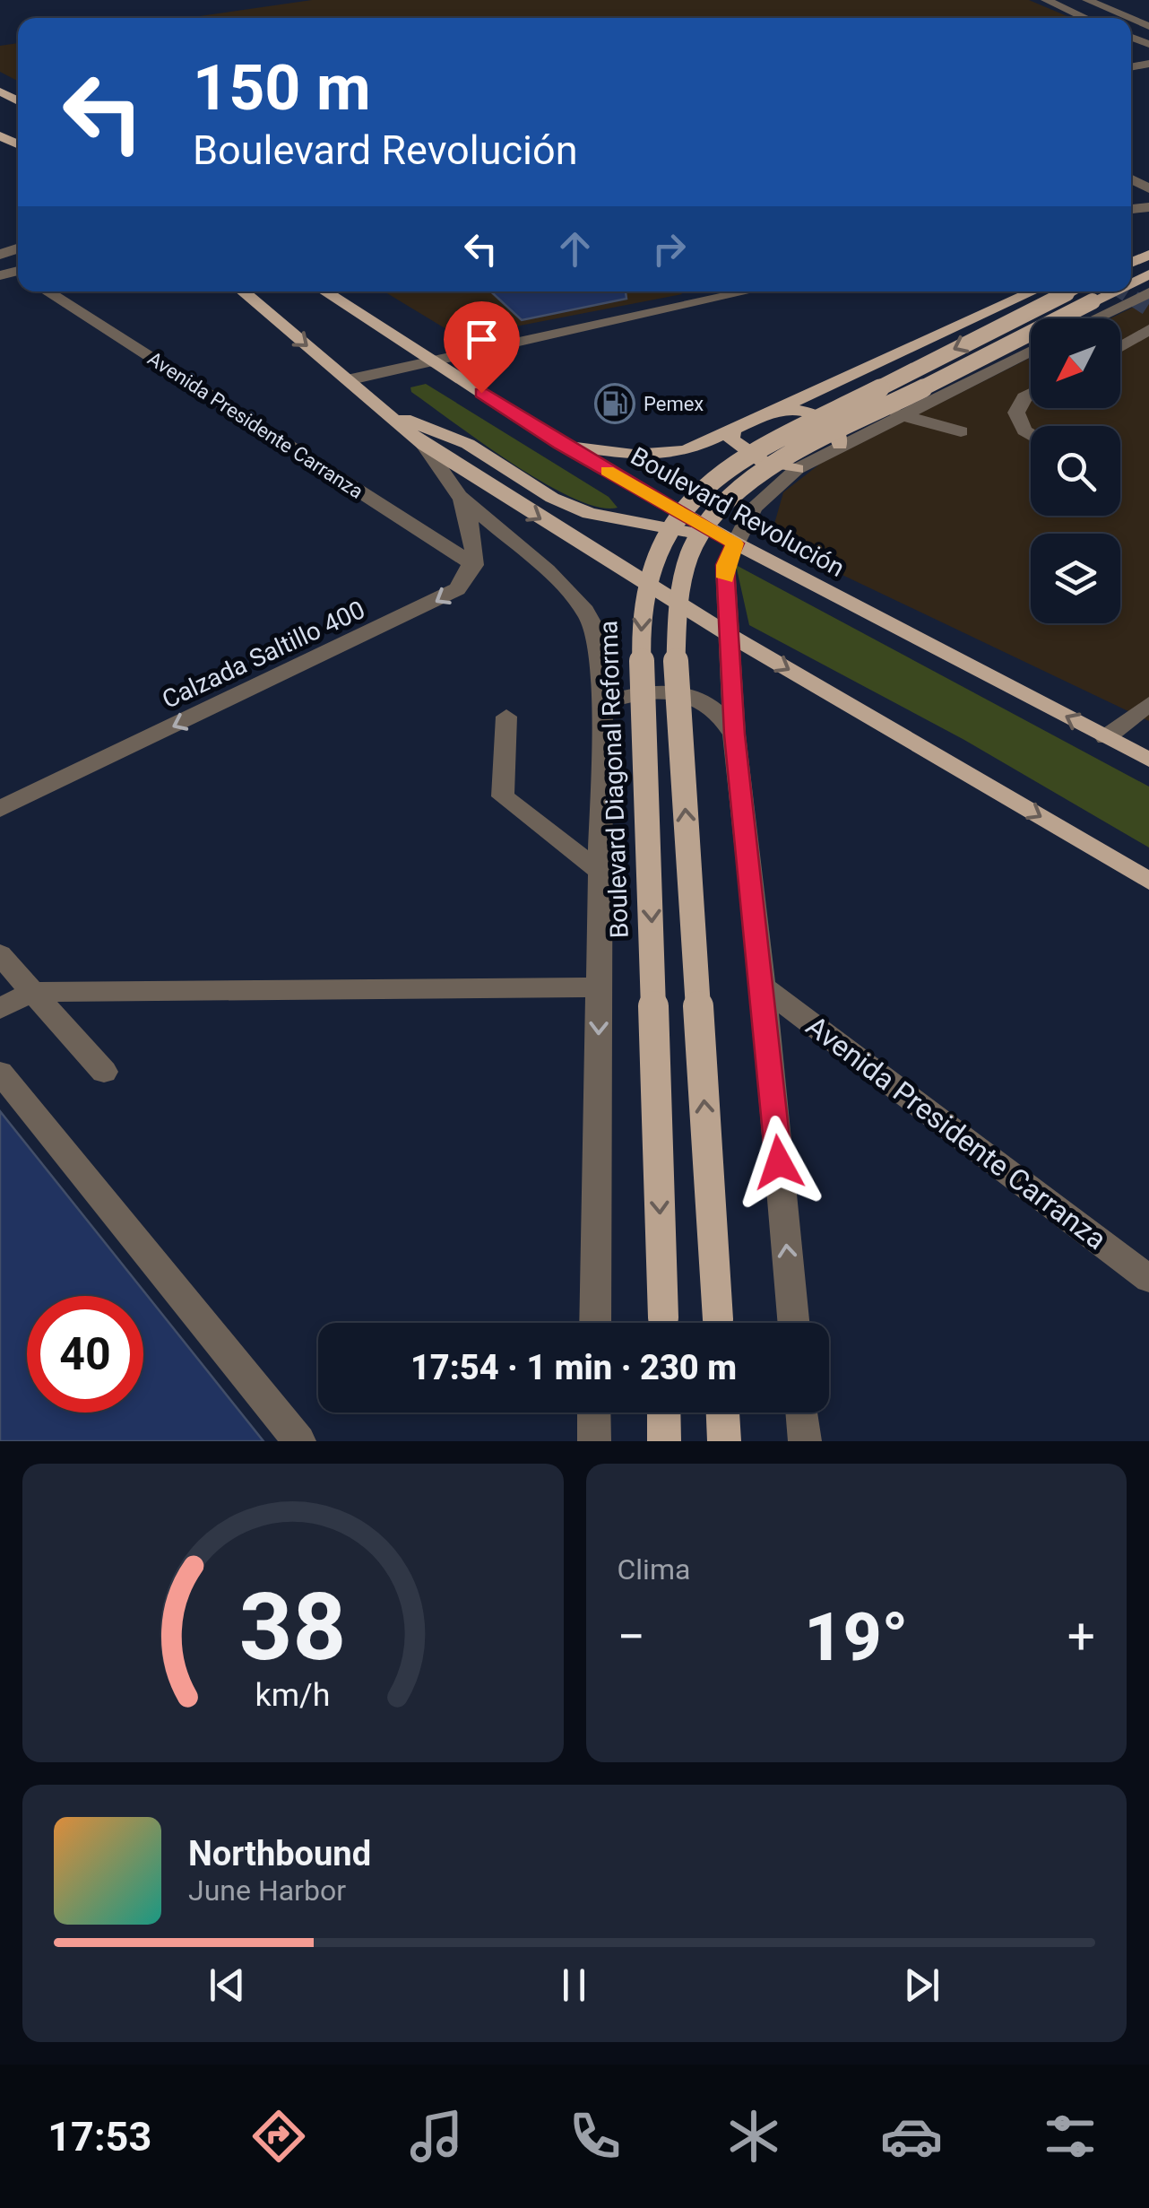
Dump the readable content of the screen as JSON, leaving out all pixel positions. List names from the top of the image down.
{
  "streets": {
    "main road": ["Boulevard Revolución", "Boulevard Diagonal Reforma"],
    "street": ["Avenida Presidente Carranza", "Calzada Saltillo 400"]
  },
  "crossings": [
    ["Avenida Presidente Carranza", "Calzada Saltillo 400"]
  ],
  "one_way": ["Calzada Saltillo 400", "Boulevard Diagonal Reforma"],
  "places": {
    "fuel station": ["Pemex"]
  },
  "north": "bottom left",
  "page": {
    "turn": ["150 m", "Boulevard Revolución"],
    "limit": "40",
    "trip": "17:54 · 1 min · 230 m",
    "tile": "Clima",
    "heat": ["−", "19°", "+"],
    "song": ["Northbound", "June Harbor"],
    "tabs": "17:53",
    "gauge": ["38", "km/h"]
  }
}
